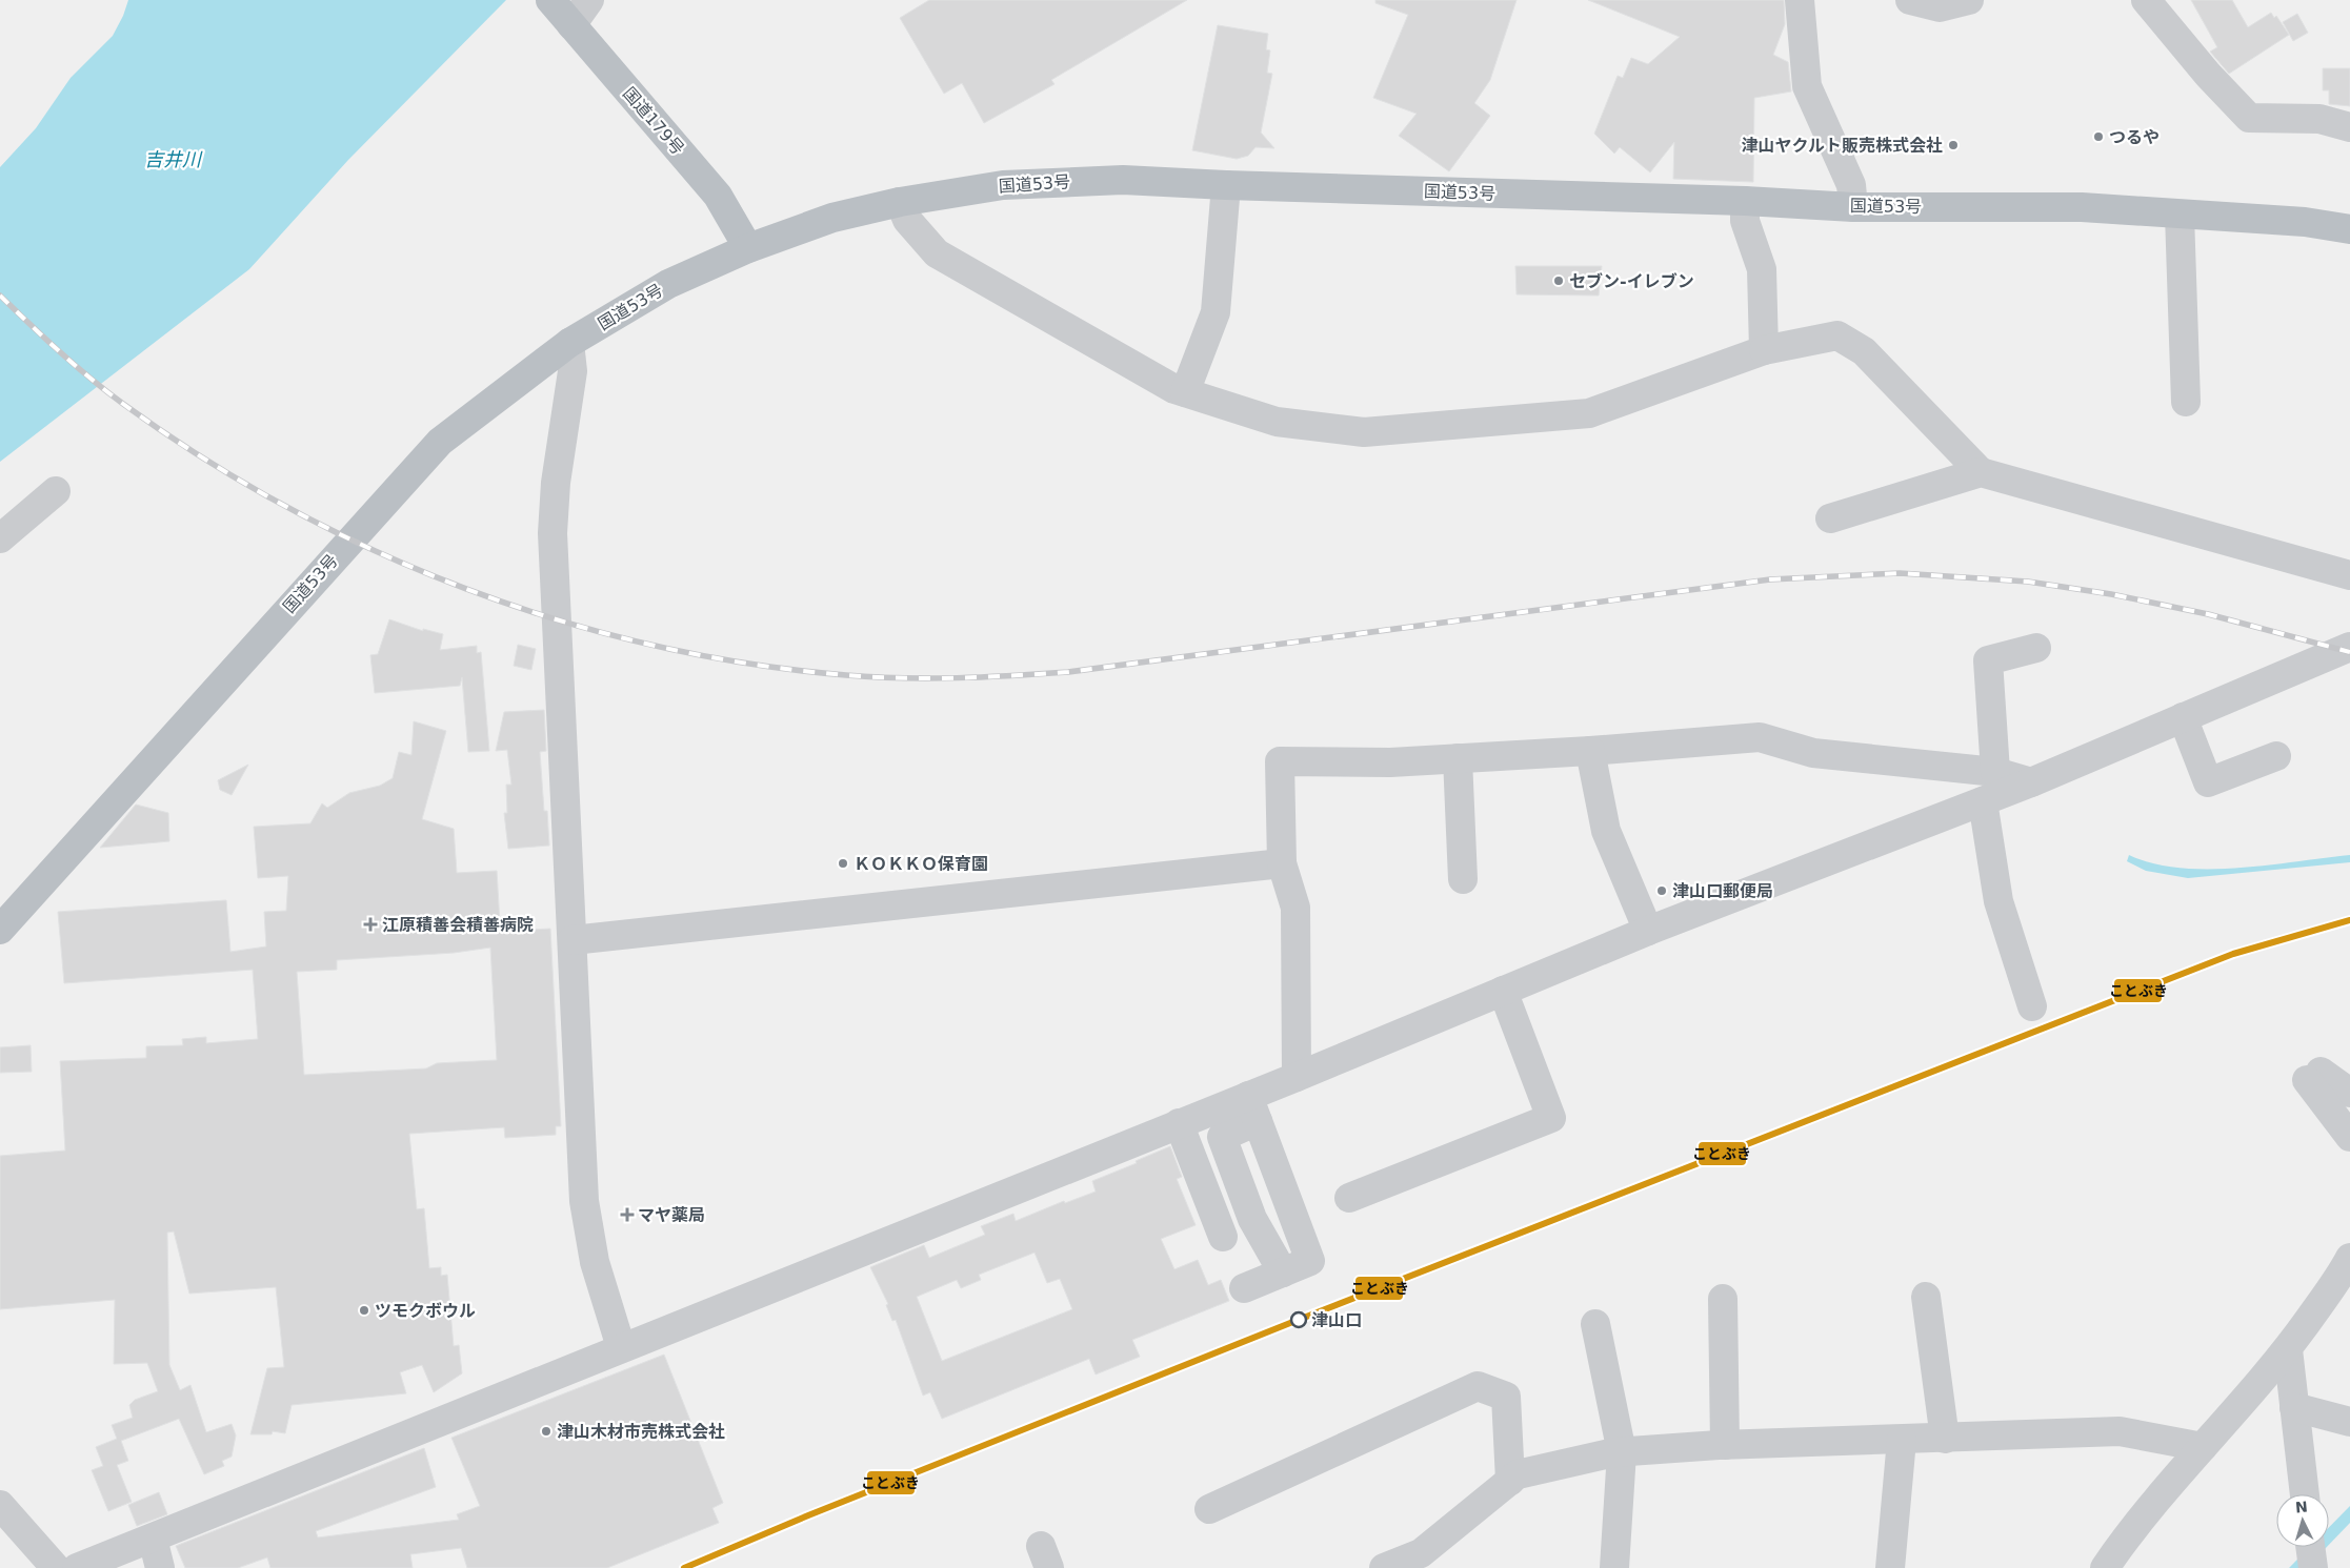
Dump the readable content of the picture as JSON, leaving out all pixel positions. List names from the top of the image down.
{
  "streets": {
    "highway": ["国道179号", "国道53号"]
  },
  "crossings": [
    ["国道179号", "国道53号"]
  ],
  "water": ["吉井川"],
  "places": {
    "other": [
      "つるや",
      "津山ヤクルト販売株式会社",
      "セブン-イレブン",
      "ＫＯＫＫＯ保育園",
      "津山口郵便局",
      "ツモクボウル",
      "津山口",
      "津山木材市売株式会社"
    ],
    "health": ["江原積善会積善病院", "マヤ薬局"]
  },
  "lines": ["transit line ことぶき"],
  "north": "top"
}
